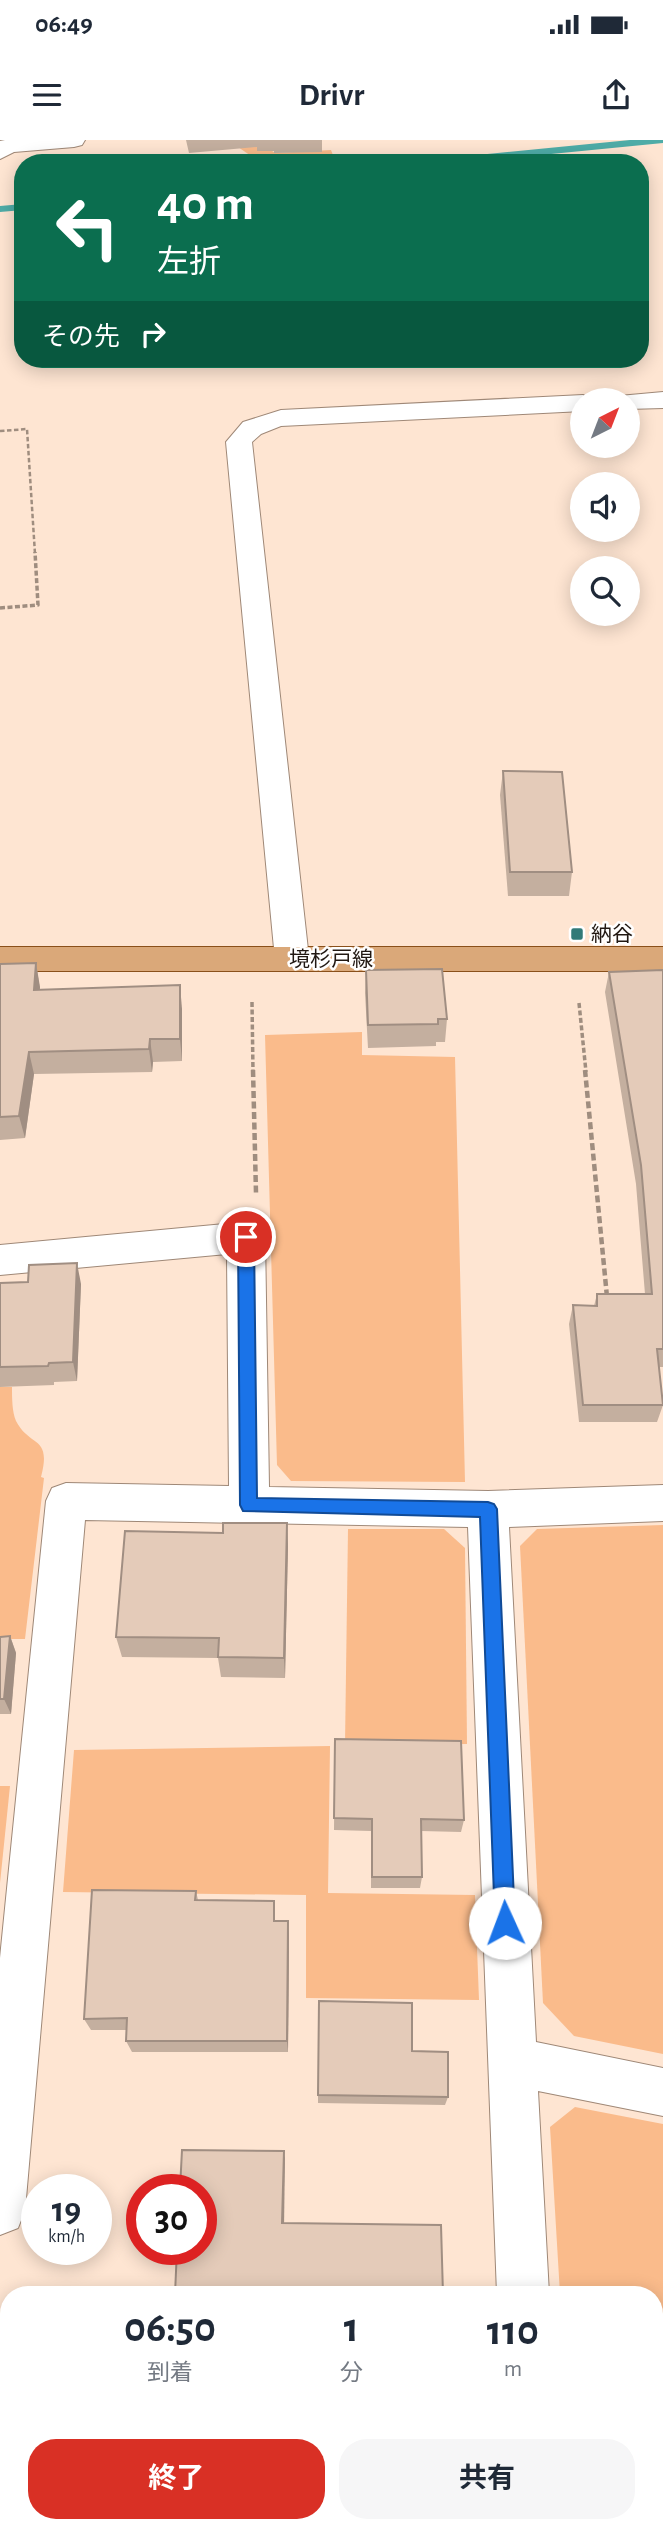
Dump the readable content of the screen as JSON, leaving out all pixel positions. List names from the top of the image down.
{
  "streets": {
    "main road": ["境杉戸線"]
  },
  "places": {
    "transit": ["納谷"]
  },
  "north": "top right",
  "page": {
    "status": "06:49",
    "header": "Drivr",
    "turn": ["40 m", "左折"],
    "then": "その先",
    "speed": "19 km/h",
    "limit": "30",
    "eta": [
      "06:50",
      "到着",
      "1",
      "分",
      "110",
      "m"
    ],
    "buttons": ["終了", "共有"]
  }
}
